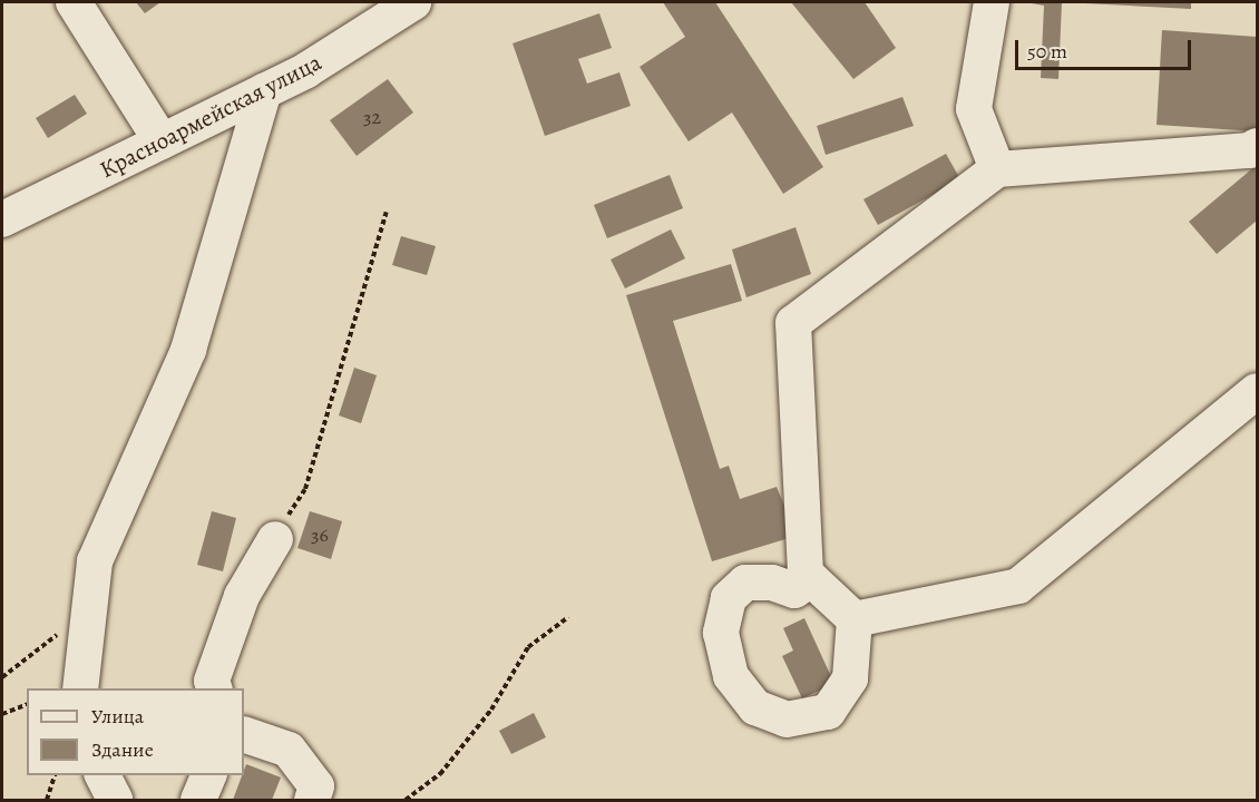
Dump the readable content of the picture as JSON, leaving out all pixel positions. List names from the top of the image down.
{
  "streets": {
    "street": ["Красноармейская улица"]
  },
  "house_numbers": ["32", "36"],
  "legend": ["Улица", "Здание"],
  "scale_bar": "50 m"
}
